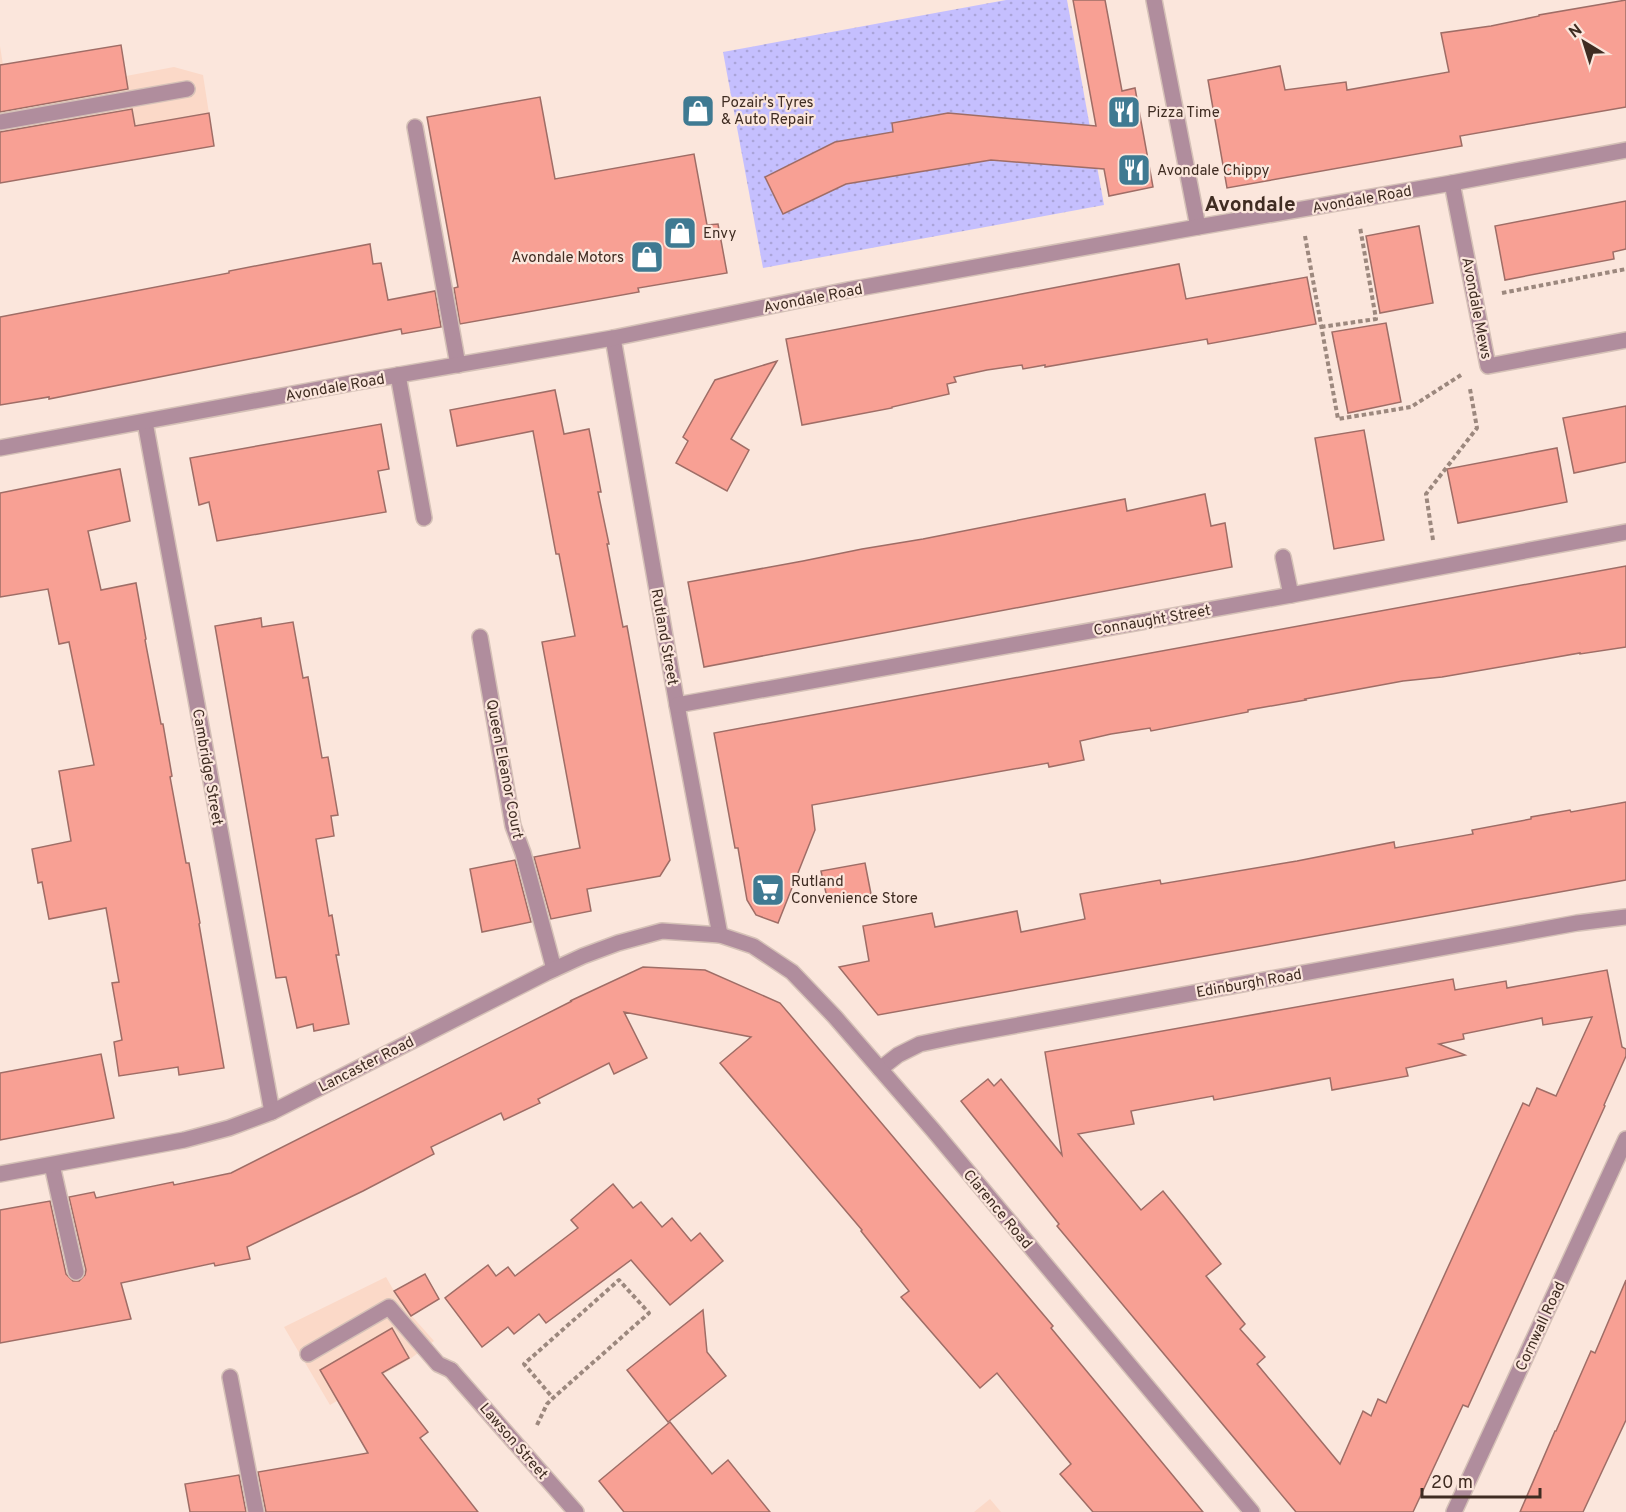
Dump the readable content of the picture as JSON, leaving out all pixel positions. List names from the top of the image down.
{
  "streets": {
    "street": [
      "Avondale Road",
      "Avondale Mews",
      "Connaught Street",
      "Rutland Street",
      "Cambridge Street",
      "Queen Eleanor Court",
      "Edinburgh Road",
      "Lancaster Road",
      "Clarence Road",
      "Cornwall Road",
      "Lawson Street"
    ]
  },
  "crossings": [
    ["Avondale Road", "Avondale Mews"],
    ["Avondale Road", "Rutland Street"],
    ["Avondale Road", "Cambridge Street"],
    ["Connaught Street", "Rutland Street"],
    ["Rutland Street", "Lancaster Road"],
    ["Rutland Street", "Clarence Road"],
    ["Cambridge Street", "Lancaster Road"],
    ["Queen Eleanor Court", "Lancaster Road"],
    ["Edinburgh Road", "Clarence Road"],
    ["Lancaster Road", "Clarence Road"]
  ],
  "districts": ["Avondale"],
  "places": {
    "shop": ["Pozair's Tyres & Auto Repair", "Envy", "Avondale Motors"],
    "restaurant": ["Pizza Time", "Avondale Chippy"],
    "supermarket": ["Rutland Convenience Store"]
  },
  "scale_bar": "20 m",
  "north": "top left"
}
